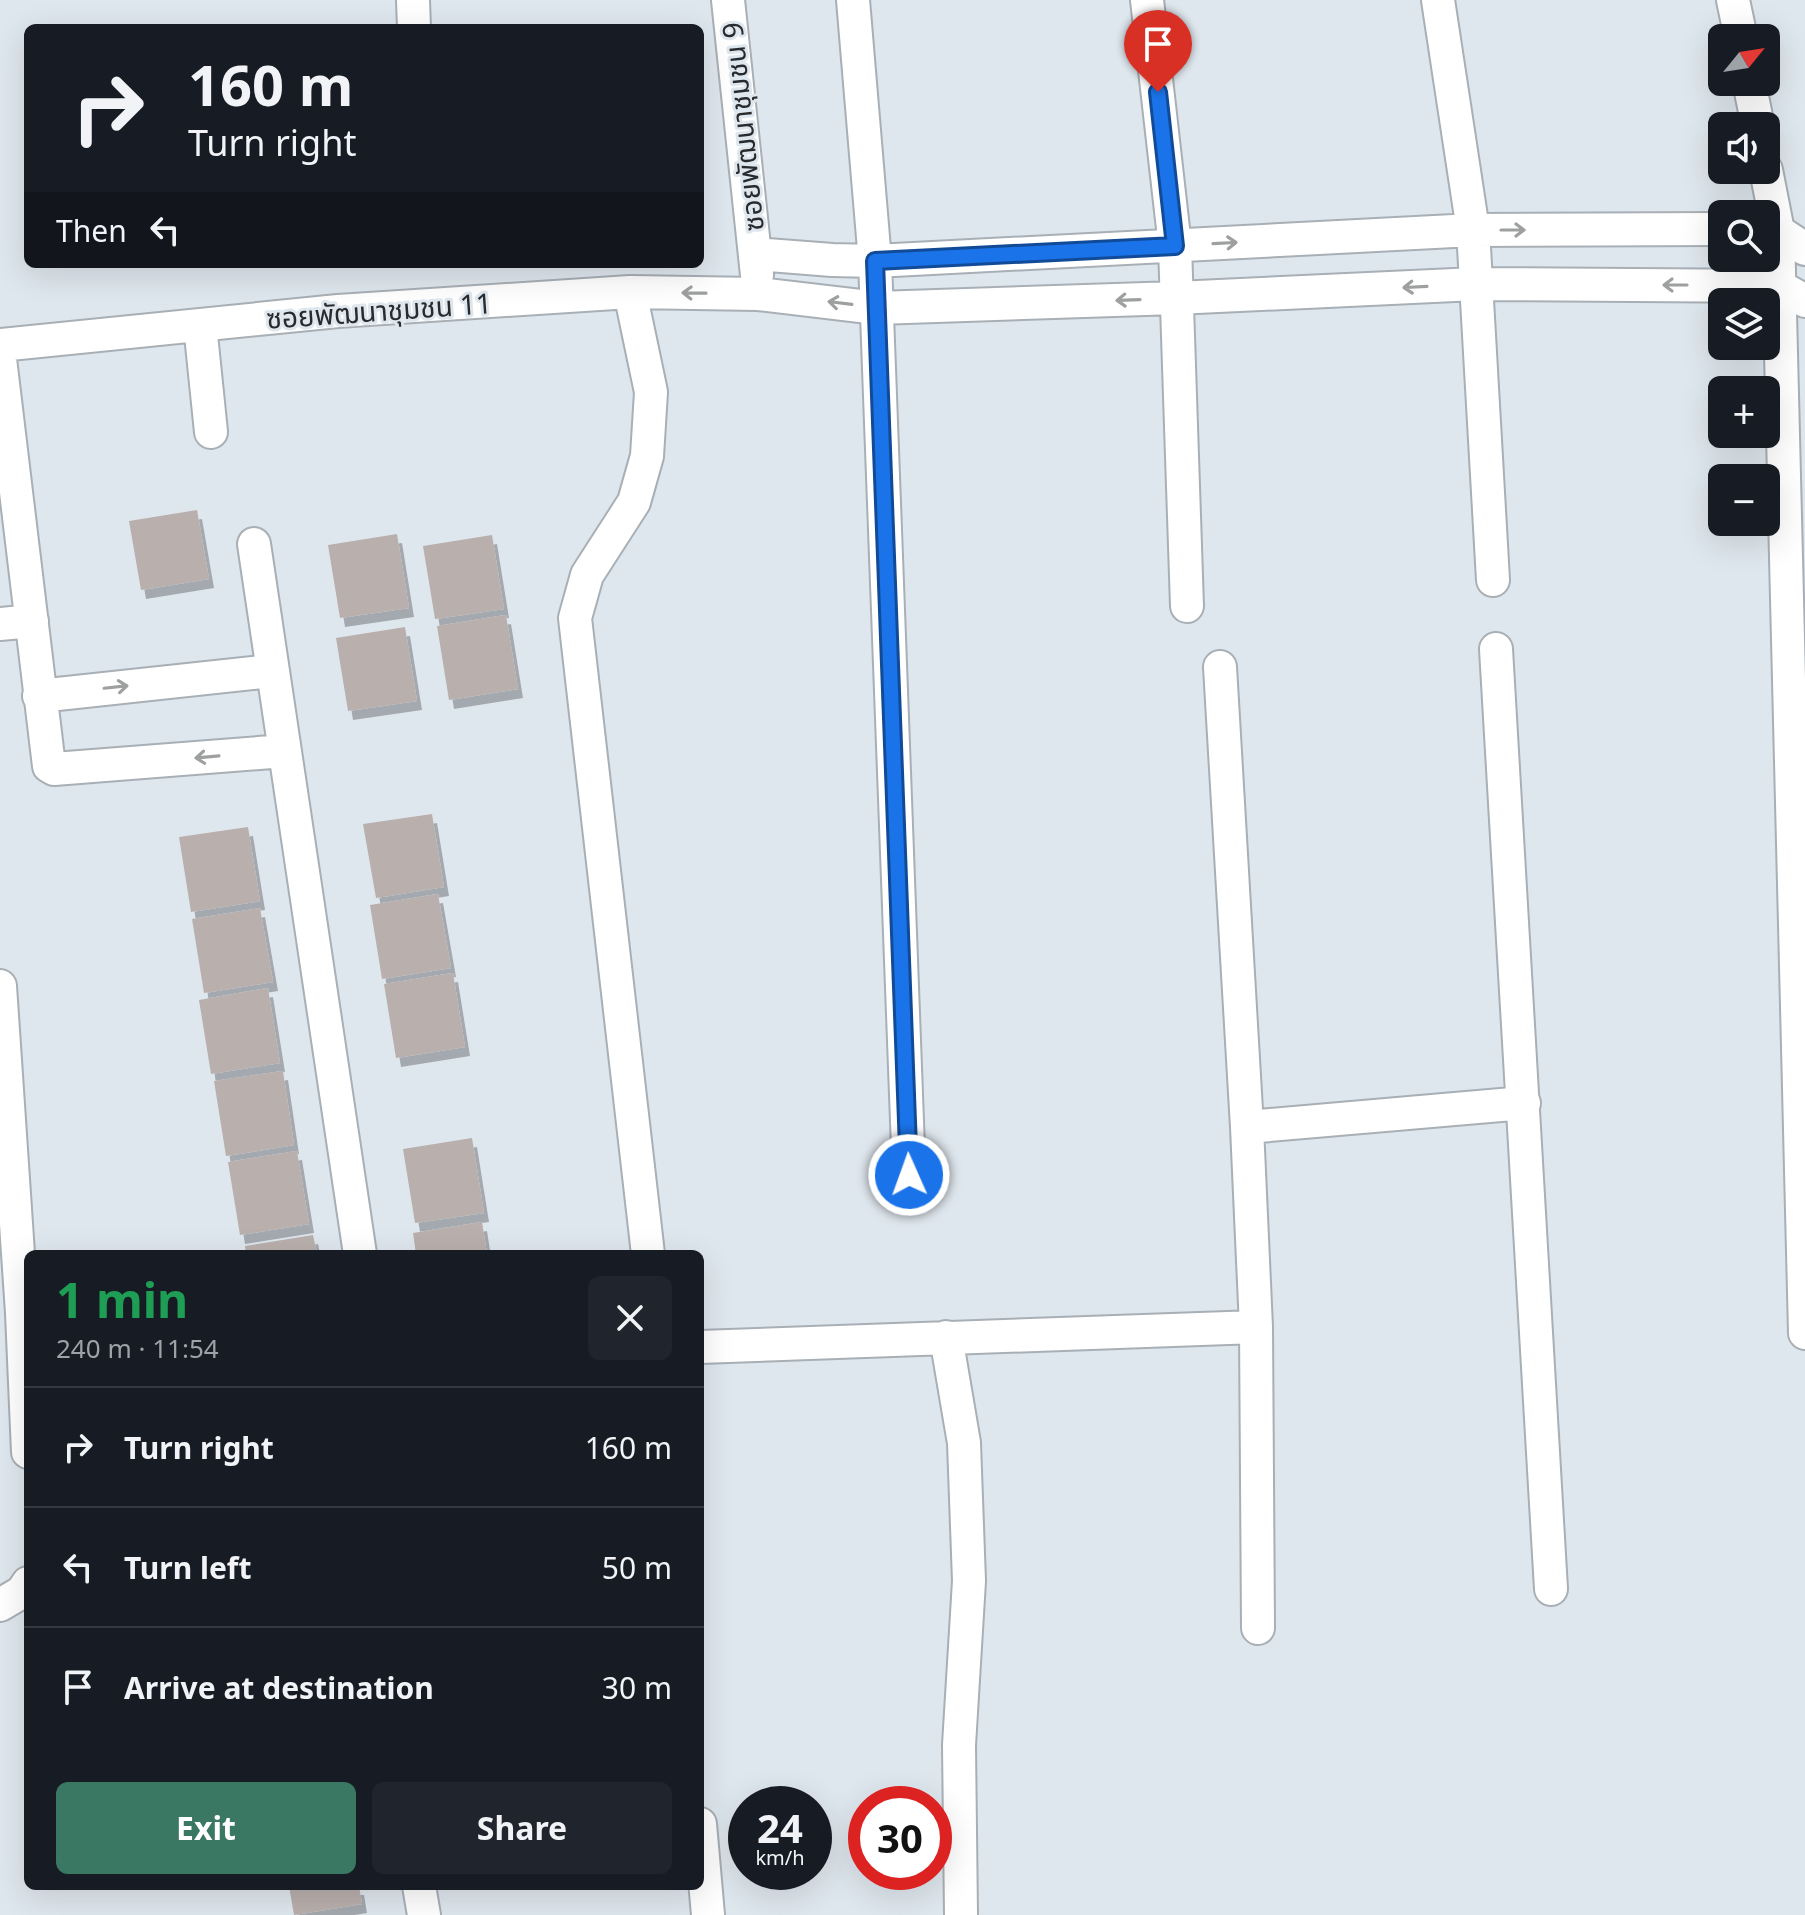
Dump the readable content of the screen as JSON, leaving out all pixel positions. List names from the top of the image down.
{
  "streets": {
    "street": ["ซอยพัฒนาชุมชน 9", "ซอยพัฒนาชุมชน 11"]
  },
  "crossings": [
    ["ซอยพัฒนาชุมชน 9", "ซอยพัฒนาชุมชน 11"]
  ],
  "north": "top right",
  "page": {
    "map_buttons": ["+", "−"],
    "turn": ["160 m", "Turn right"],
    "then": "Then",
    "heading": ["1 min", "240 m · 11:54"],
    "list": [
      {
        "name": "Turn right",
        "value": "160 m"
      },
      {
        "name": "Turn left",
        "value": "50 m"
      },
      {
        "name": "Arrive at destination",
        "value": "30 m"
      }
    ],
    "buttons": ["Exit", "Share"],
    "speed": "24 km/h",
    "limit": "30"
  }
}
